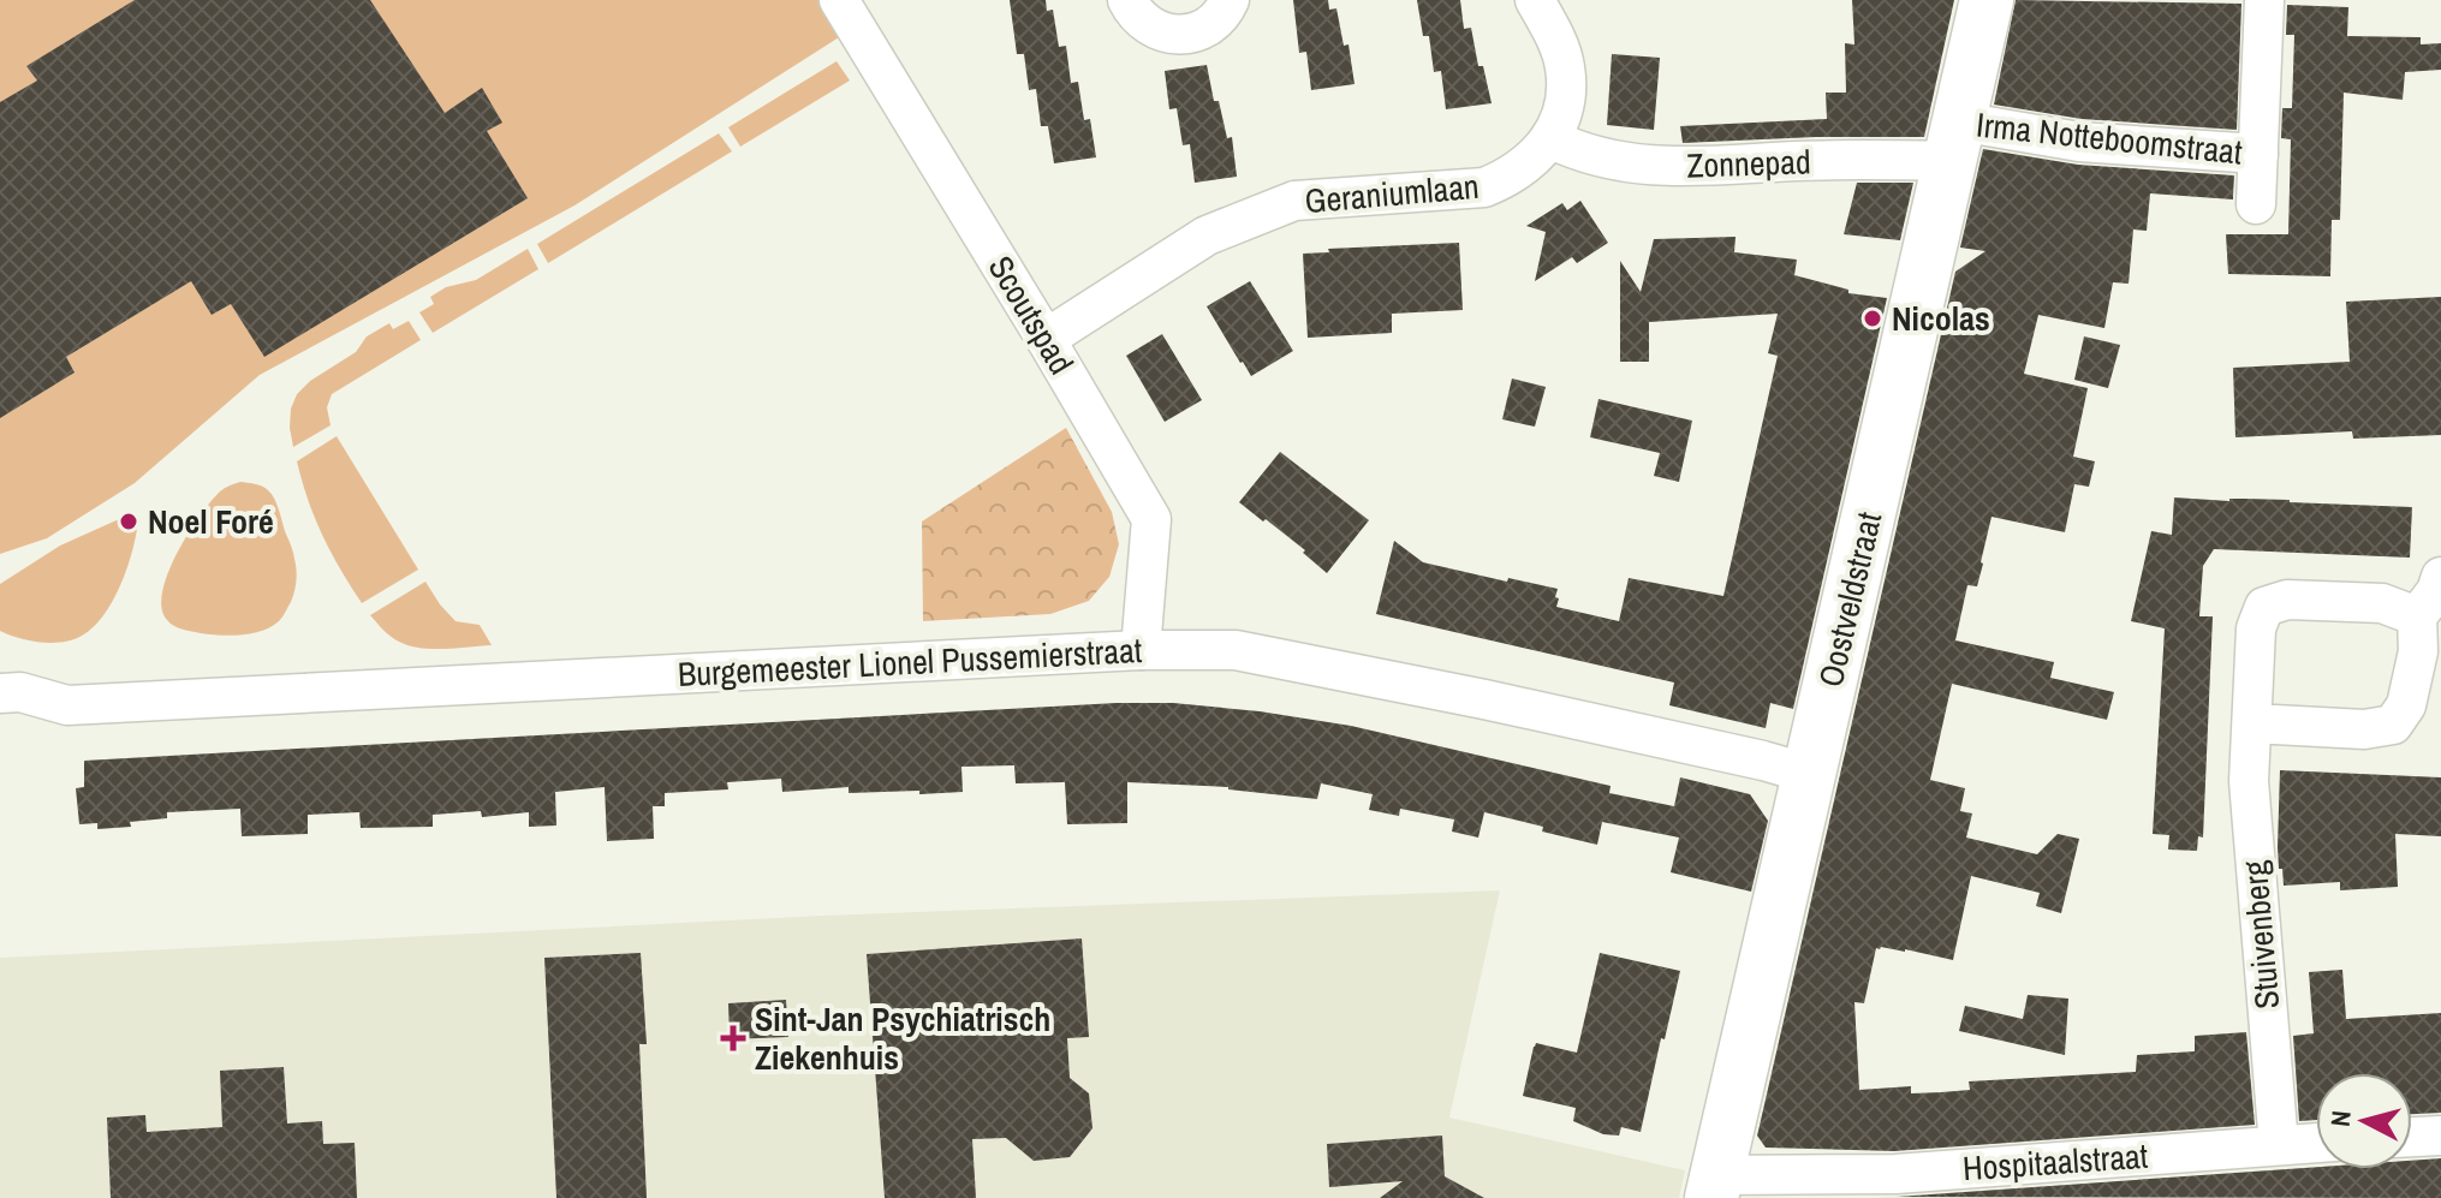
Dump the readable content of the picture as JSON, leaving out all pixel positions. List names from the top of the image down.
{
  "streets": {
    "street": [
      "Irma Notteboomstraat",
      "Zonnepad",
      "Geraniumlaan",
      "Scoutspad",
      "Oostveldstraat",
      "Burgemeester Lionel Pussemierstraat",
      "Stuivenberg",
      "Hospitaalstraat"
    ]
  },
  "crossings": [
    ["Irma Notteboomstraat", "Zonnepad"],
    ["Irma Notteboomstraat", "Oostveldstraat"],
    ["Zonnepad", "Geraniumlaan"],
    ["Zonnepad", "Oostveldstraat"],
    ["Geraniumlaan", "Scoutspad"],
    ["Scoutspad", "Burgemeester Lionel Pussemierstraat"],
    ["Oostveldstraat", "Burgemeester Lionel Pussemierstraat"],
    ["Oostveldstraat", "Hospitaalstraat"],
    ["Stuivenberg", "Hospitaalstraat"]
  ],
  "places": {
    "other": ["Nicolas", "Noel Foré"],
    "health": ["Sint-Jan Psychiatrisch Ziekenhuis"]
  },
  "north": "left"
}
